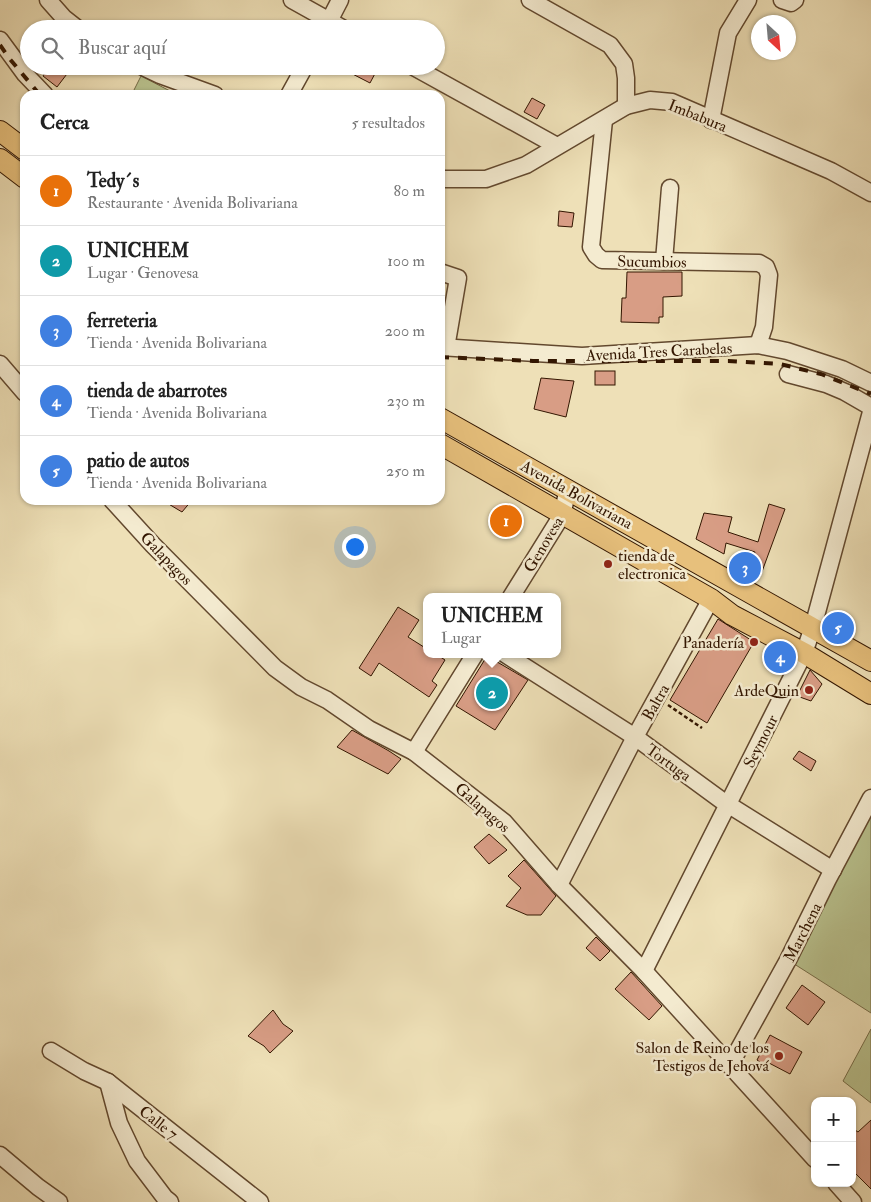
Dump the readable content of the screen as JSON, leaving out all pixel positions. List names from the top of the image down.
{
  "streets": {
    "main road": ["Avenida Bolivariana"],
    "street": [
      "Imbabura",
      "Sucumbios",
      "Avenida Tres Carabelas",
      "Genovesa",
      "Galapagos",
      "Baltra",
      "Seymour",
      "Tortuga",
      "Marchena",
      "Calle 7"
    ]
  },
  "crossings": [
    ["Imbabura", "Sucumbios"],
    ["Sucumbios", "Avenida Tres Carabelas"],
    ["Avenida Bolivariana", "Genovesa"],
    ["Avenida Bolivariana", "Baltra"],
    ["Avenida Bolivariana", "Seymour"],
    ["Galapagos", "Baltra"],
    ["Galapagos", "Seymour"],
    ["Galapagos", "Marchena"],
    ["Baltra", "Tortuga"],
    ["Seymour", "Tortuga"],
    ["Tortuga", "Marchena"]
  ],
  "places": [
    "tienda de electronica",
    "Panadería",
    "ArdeQuin",
    "Salon de Reino de los Testigos de Jehová"
  ],
  "north": "bottom right",
  "page": {
    "search": "Buscar aquí",
    "heading": ["Cerca", "5 resultados"],
    "list": [
      {
        "mark": "1",
        "name": "Tedy´s",
        "note": "Restaurante · Avenida Bolivariana",
        "value": "80 m"
      },
      {
        "mark": "2",
        "name": "UNICHEM",
        "note": "Lugar · Genovesa",
        "value": "100 m"
      },
      {
        "mark": "3",
        "name": "ferreteria",
        "note": "Tienda · Avenida Bolivariana",
        "value": "200 m"
      },
      {
        "mark": "4",
        "name": "tienda de abarrotes",
        "note": "Tienda · Avenida Bolivariana",
        "value": "230 m"
      },
      {
        "mark": "5",
        "name": "patio de autos",
        "note": "Tienda · Avenida Bolivariana",
        "value": "250 m"
      }
    ],
    "pins": [
      "1",
      "3",
      "5",
      "4",
      "2"
    ],
    "popup": ["UNICHEM", "Lugar"],
    "map_buttons": ["+", "−"]
  }
}
